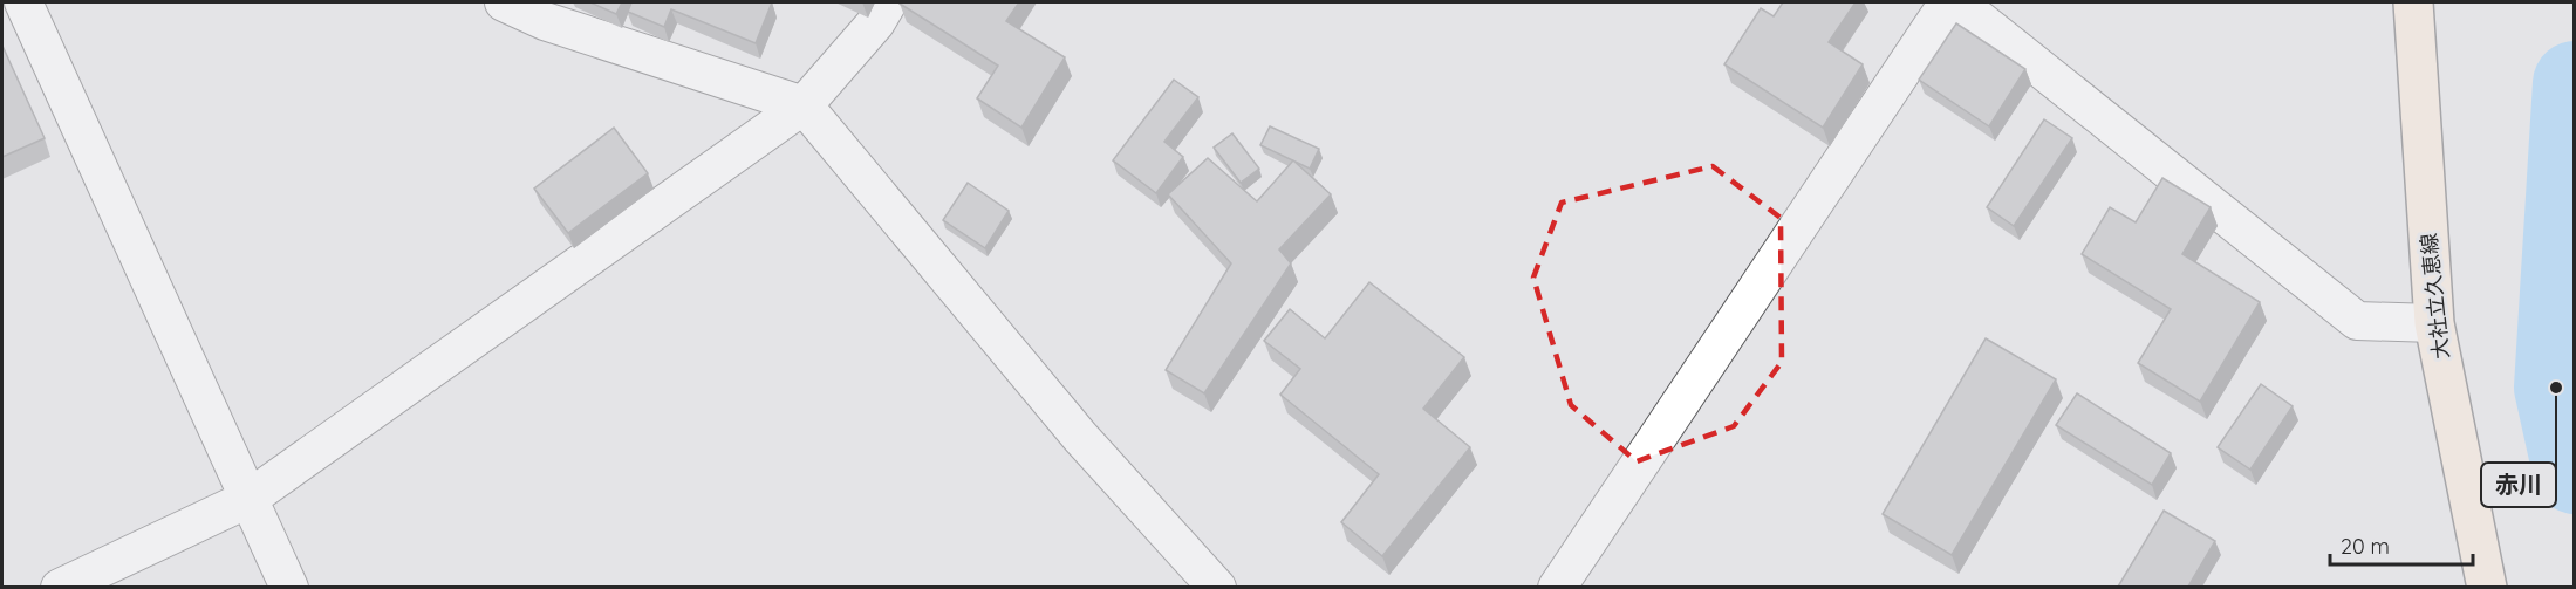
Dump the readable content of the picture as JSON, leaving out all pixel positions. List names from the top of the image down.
{
  "streets": {
    "main road": ["大社立久恵線"]
  },
  "places": ["赤川"],
  "scale_bar": "20 m"
}
